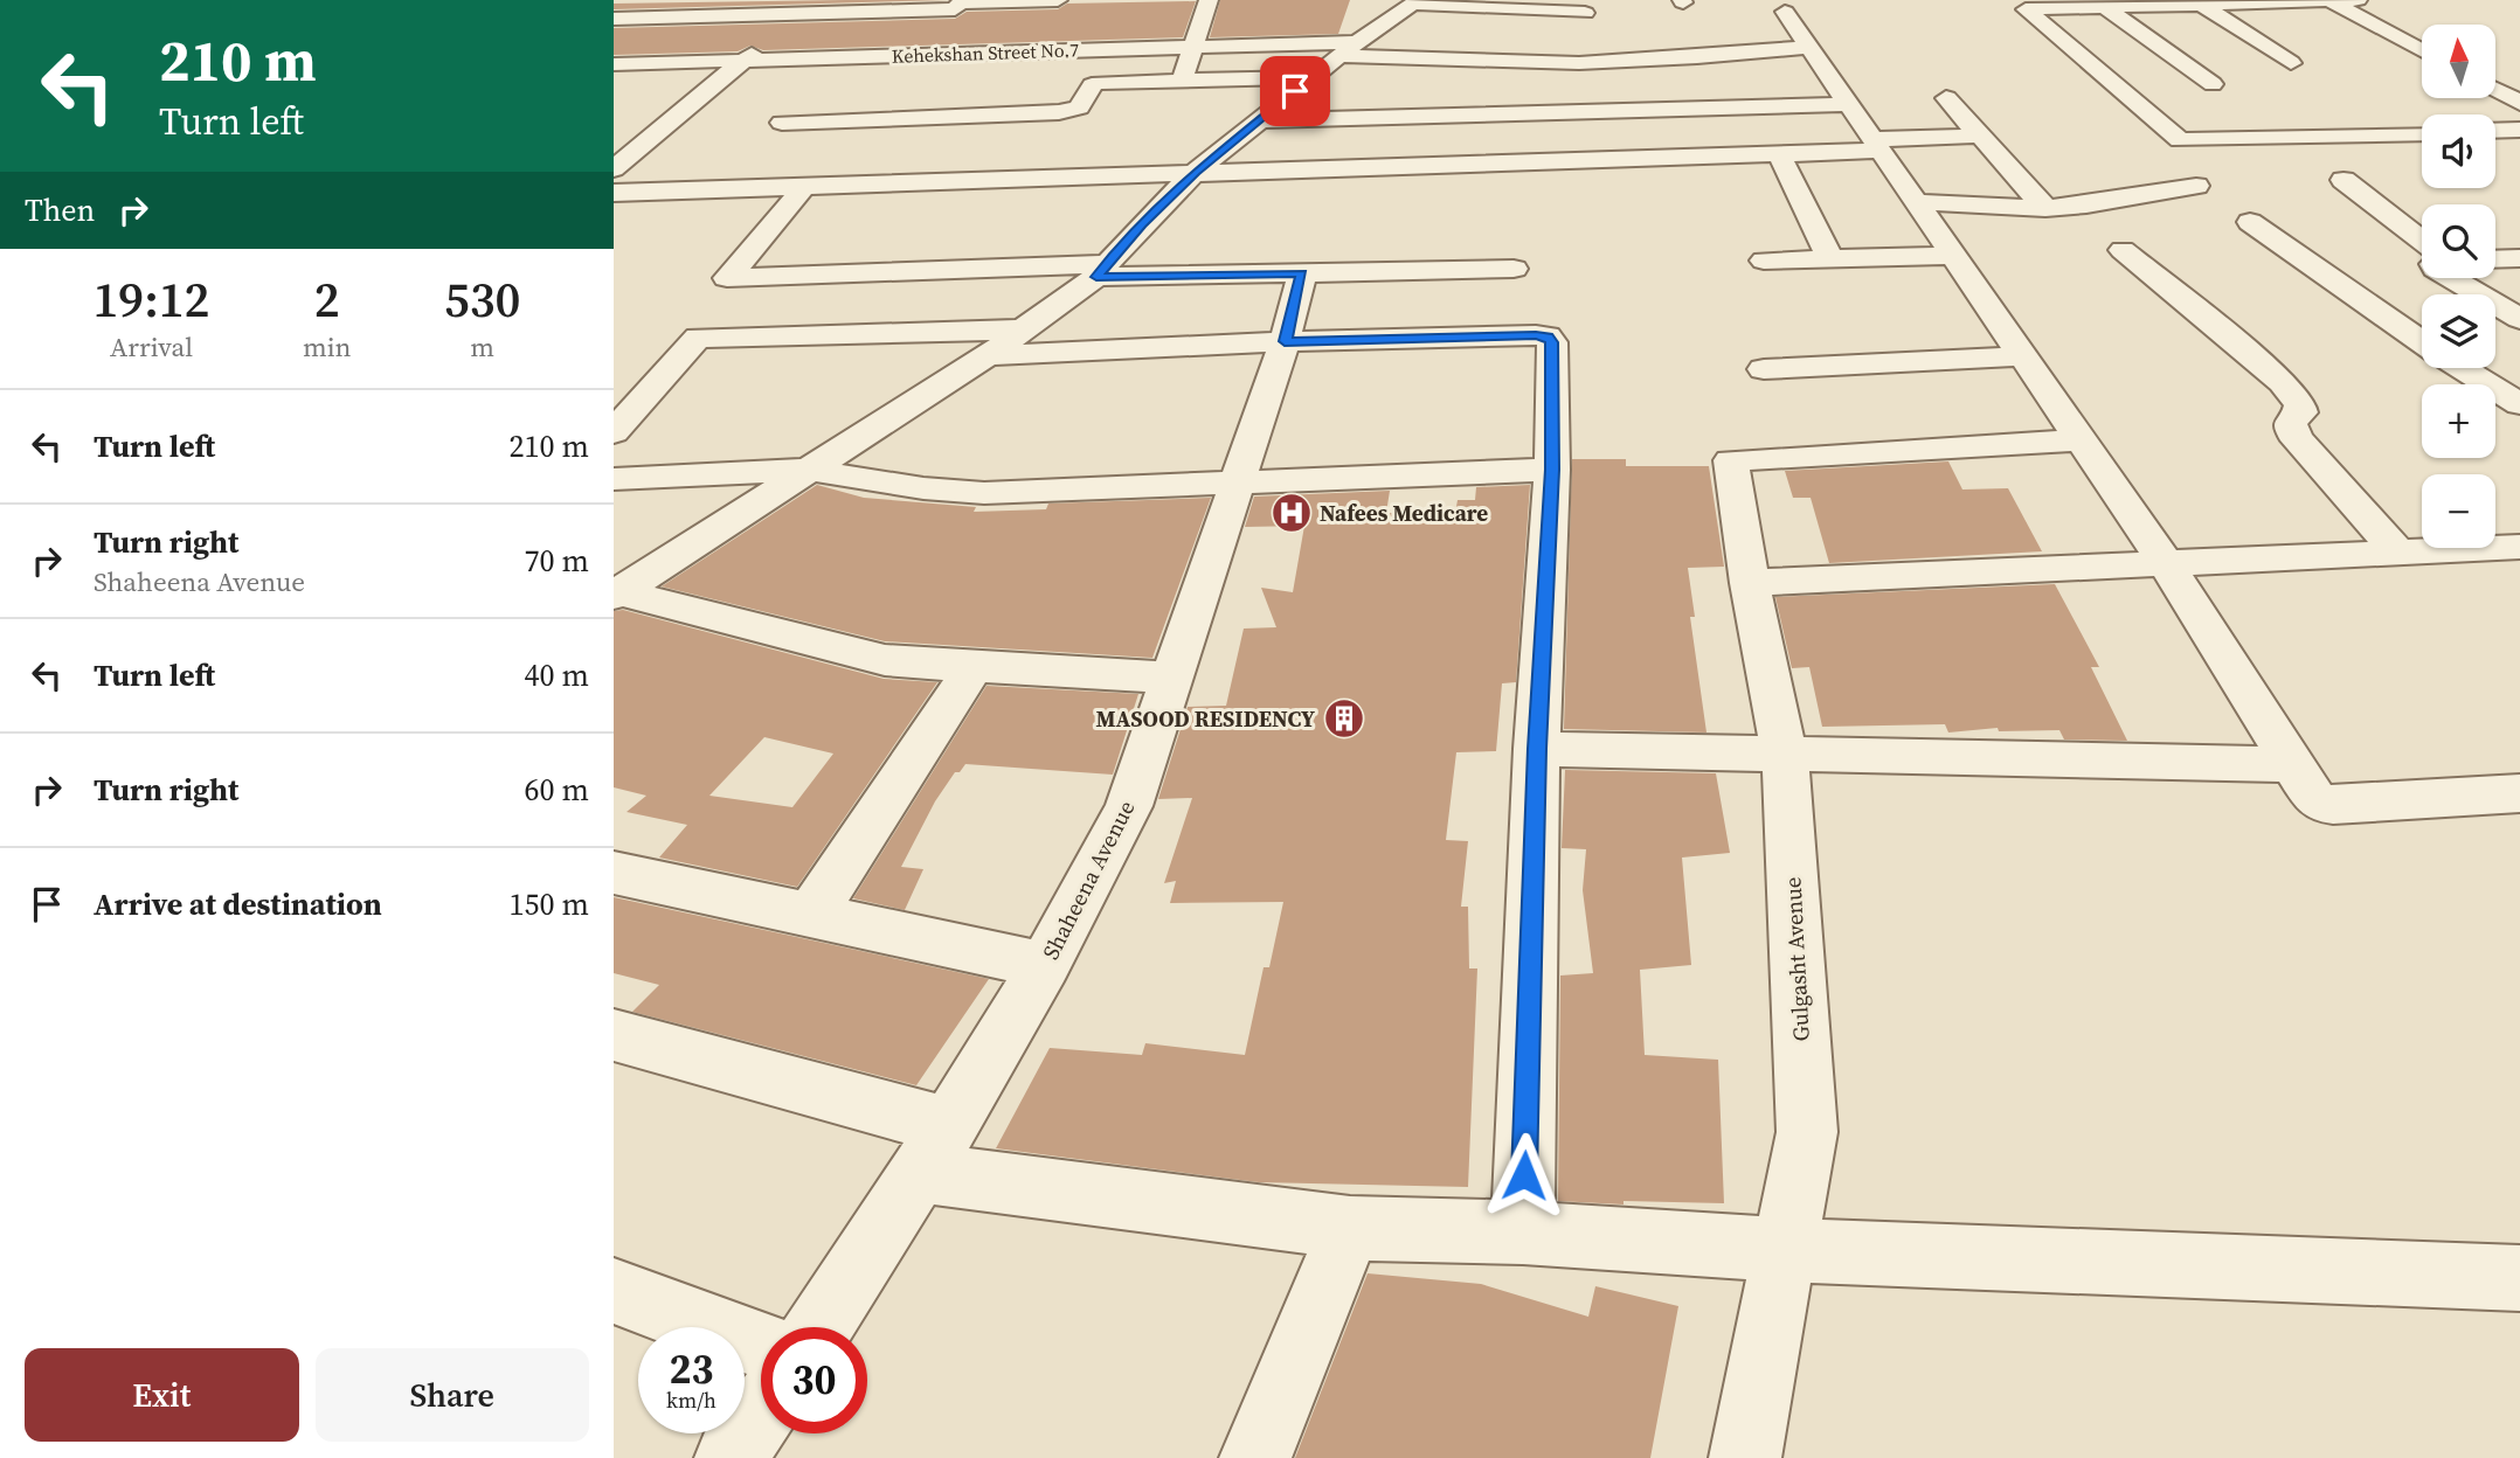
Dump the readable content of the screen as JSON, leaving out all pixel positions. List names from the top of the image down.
{
  "streets": {
    "street": ["Kehekshan Street No.7", "Shaheena Avenue", "Gulgasht Avenue"]
  },
  "places": {
    "hospital": ["Nafees Medicare"],
    "building": ["MASOOD RESIDENCY"]
  },
  "north": "top",
  "page": {
    "turn": ["210 m", "Turn left"],
    "map_buttons": ["+", "−"],
    "then": "Then",
    "eta": [
      "19:12",
      "Arrival",
      "2",
      "min",
      "530",
      "m"
    ],
    "list": [
      {
        "name": "Turn left",
        "value": "210 m"
      },
      {
        "name": "Turn right",
        "note": "Shaheena Avenue",
        "value": "70 m"
      },
      {
        "name": "Turn left",
        "value": "40 m"
      },
      {
        "name": "Turn right",
        "value": "60 m"
      },
      {
        "name": "Arrive at destination",
        "value": "150 m"
      }
    ],
    "speed": "23 km/h",
    "limit": "30",
    "buttons": ["Exit", "Share"]
  }
}
